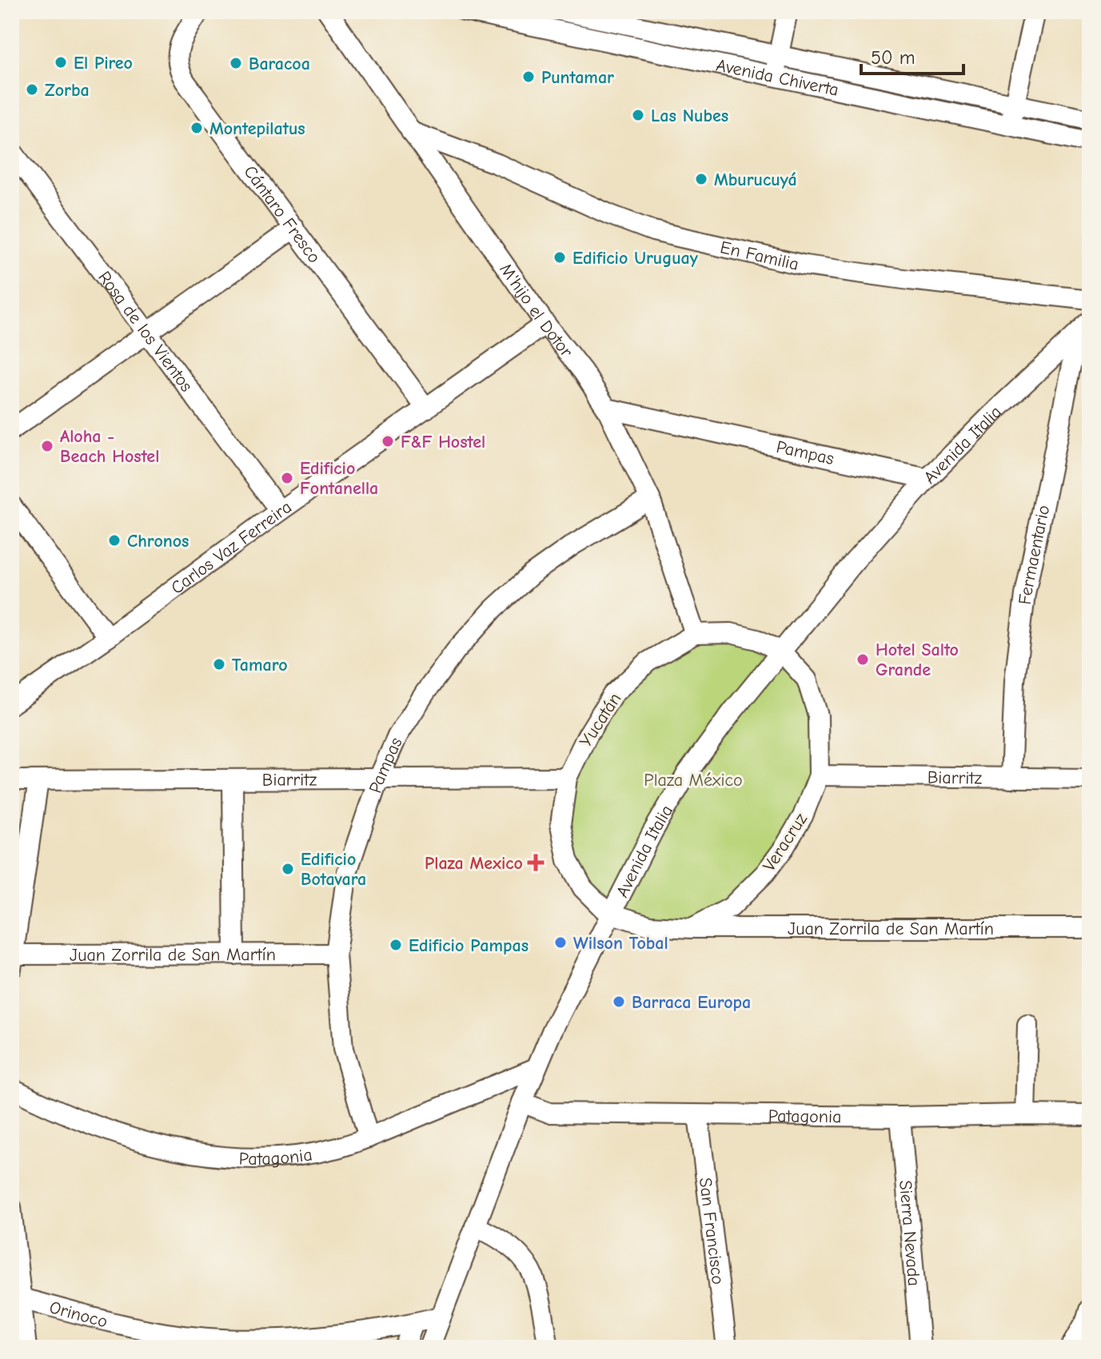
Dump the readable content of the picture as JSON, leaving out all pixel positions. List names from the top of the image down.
{
  "streets": {
    "street": [
      "Avenida Chiverta",
      "Cántaro Fresco",
      "En Familia",
      "M'hijo el Dotor",
      "Rosa de los Vientos",
      "Avenida Italia",
      "Pampas",
      "Carlos Vaz Ferreira",
      "Fermaentario",
      "Yucatán",
      "Biarritz",
      "Veracruz",
      "Juan Zorrila de San Martín",
      "Patagonia",
      "San Francisco",
      "Sierra Nevada",
      "Orinoco"
    ]
  },
  "crossings": [
    ["Cántaro Fresco", "Carlos Vaz Ferreira"],
    ["En Familia", "M'hijo el Dotor"],
    ["M'hijo el Dotor", "Pampas"],
    ["M'hijo el Dotor", "Carlos Vaz Ferreira"],
    ["M'hijo el Dotor", "Yucatán"],
    ["Rosa de los Vientos", "Carlos Vaz Ferreira"],
    ["Avenida Italia", "Pampas"],
    ["Avenida Italia", "Fermaentario"],
    ["Avenida Italia", "Yucatán"],
    ["Avenida Italia", "Veracruz"],
    ["Avenida Italia", "Patagonia"],
    ["Avenida Italia", "Orinoco"],
    ["Pampas", "Biarritz"],
    ["Pampas", "Juan Zorrila de San Martín"],
    ["Pampas", "Patagonia"],
    ["Fermaentario", "Biarritz"],
    ["Yucatán", "Biarritz"],
    ["Yucatán", "Veracruz"],
    ["Biarritz", "Veracruz"],
    ["Veracruz", "Juan Zorrila de San Martín"],
    ["Patagonia", "San Francisco"],
    ["Patagonia", "Sierra Nevada"]
  ],
  "parks": ["Plaza México"],
  "places": {
    "other": [
      "El Pireo",
      "Baracoa",
      "Puntamar",
      "Zorba",
      "Las Nubes",
      "Montepilatus",
      "Mburucuyá",
      "Edificio Uruguay",
      "F&F Hostel",
      "Aloha - Beach Hostel",
      "Edificio Fontanella",
      "Chronos",
      "Hotel Salto Grande",
      "Tamaro",
      "Edificio Botavara",
      "Wilson Tobal",
      "Edificio Pampas",
      "Barraca Europa"
    ],
    "health": ["Plaza Mexico"]
  },
  "scale_bar": "50 m"
}
